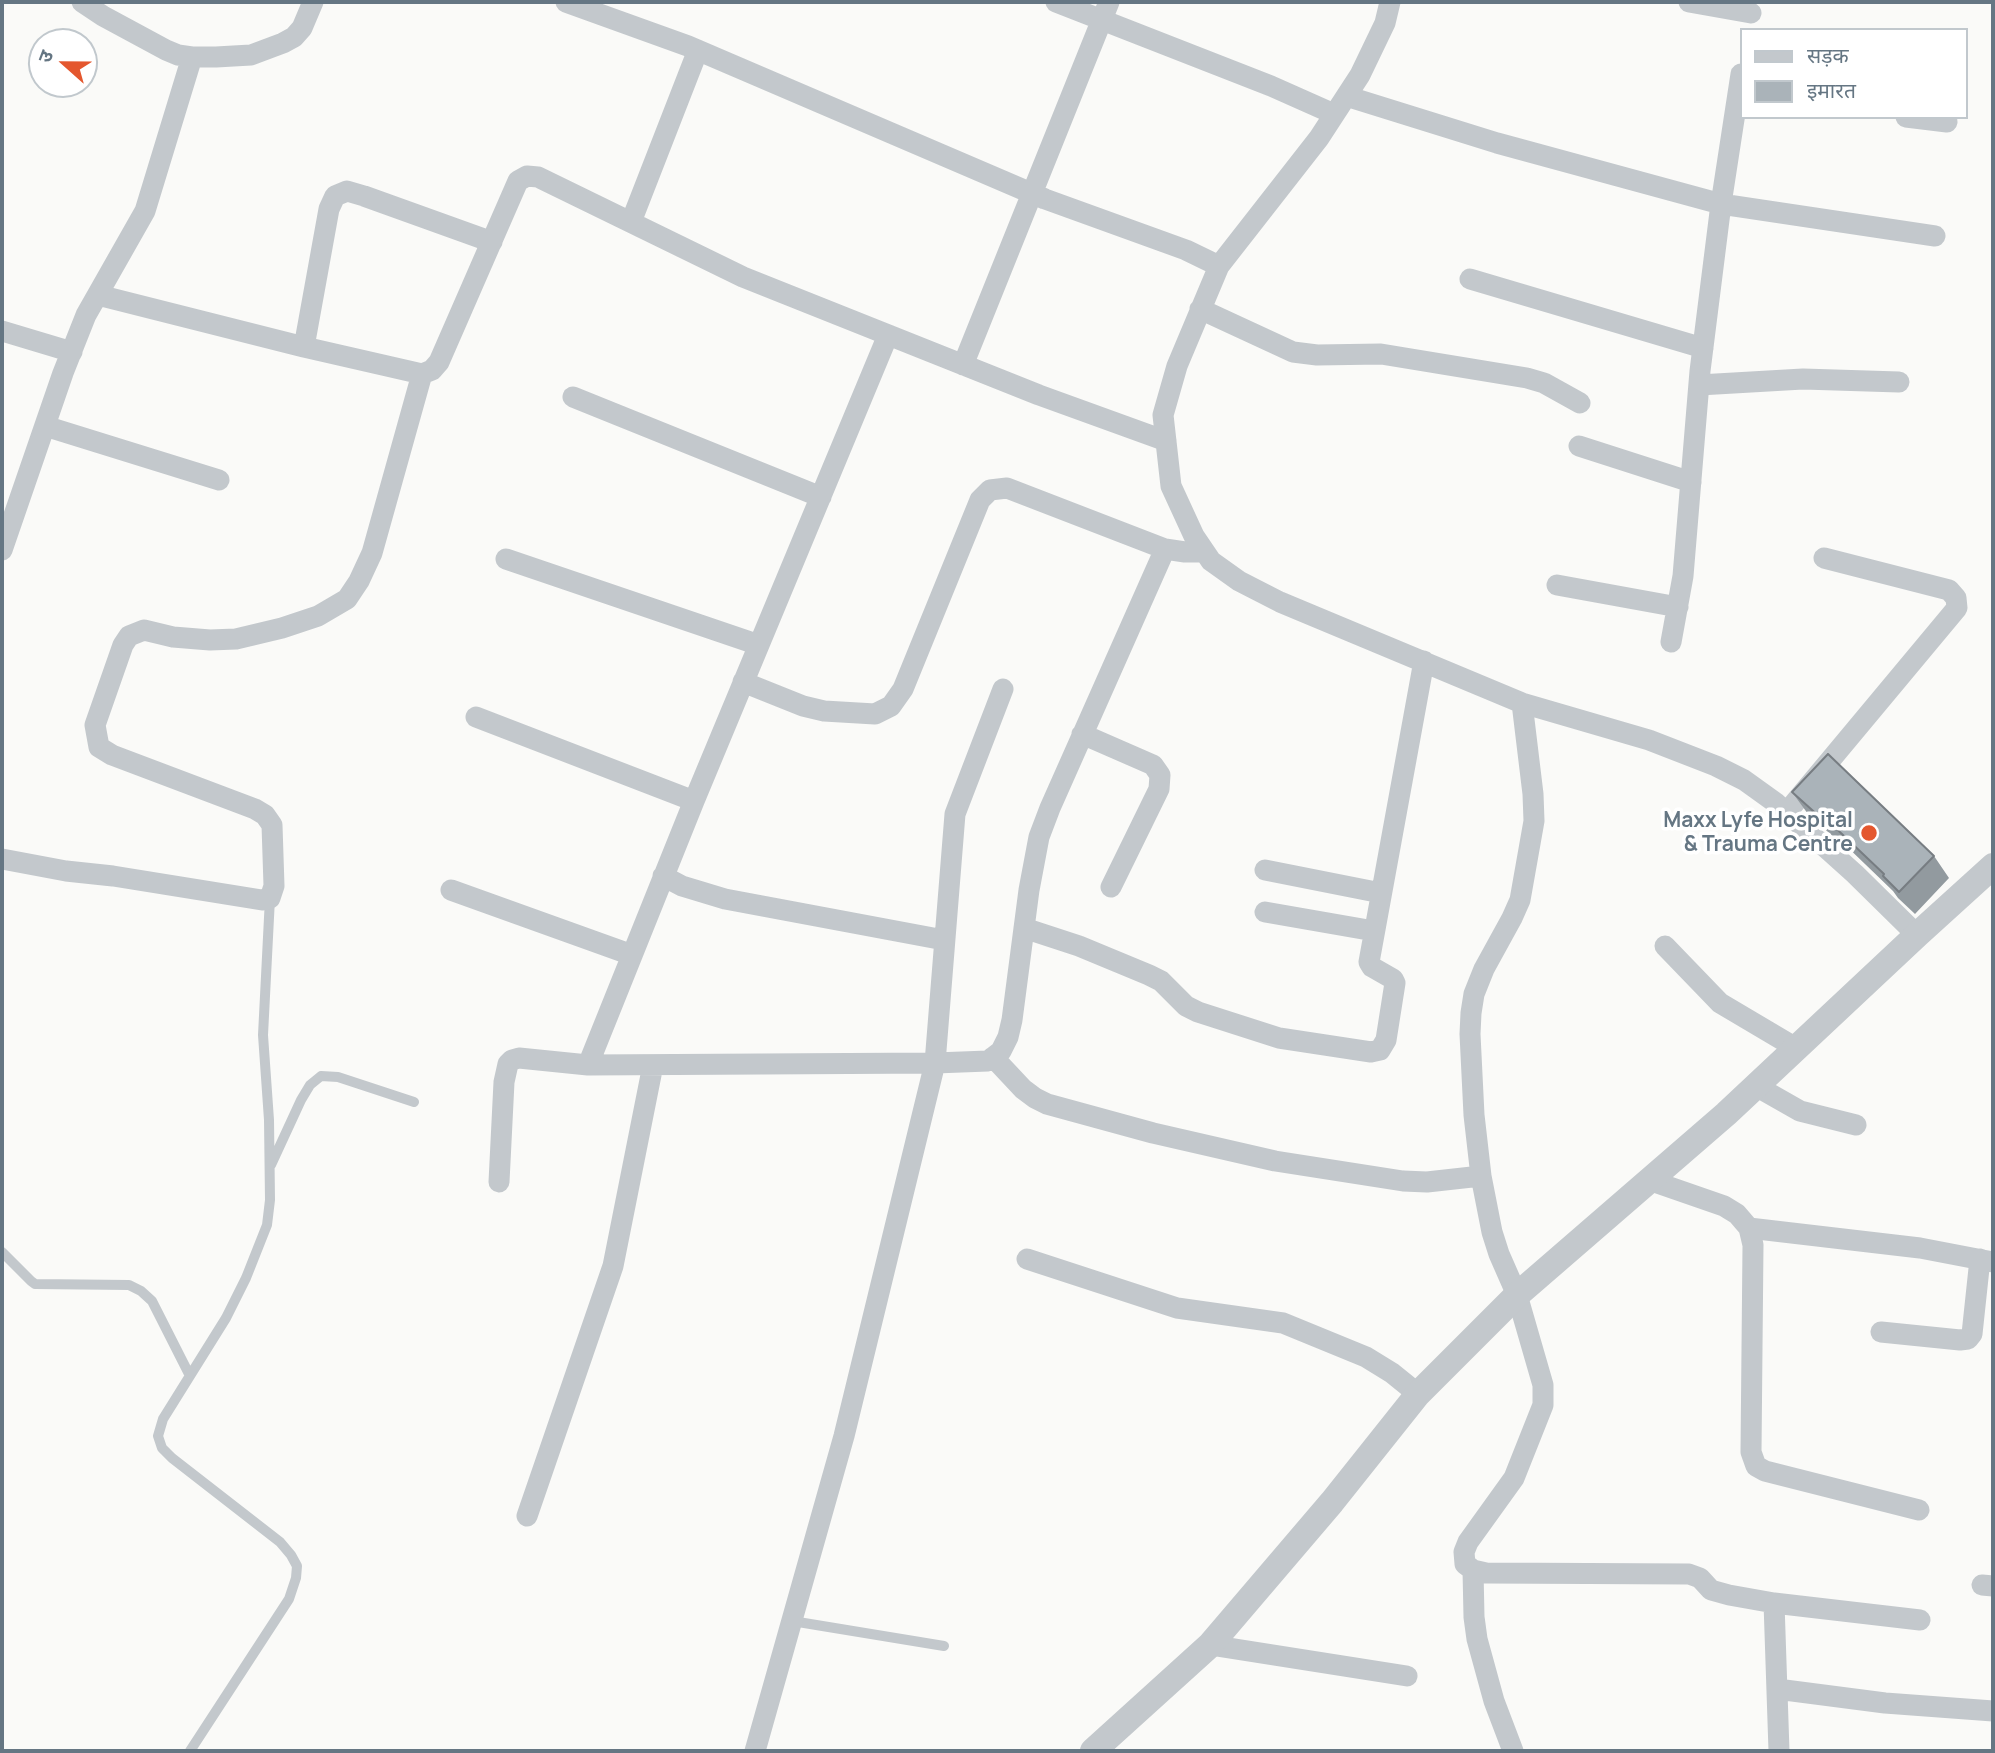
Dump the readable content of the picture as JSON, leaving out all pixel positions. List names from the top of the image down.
{
  "places": ["Maxx Lyfe Hospital & Trauma Centre"],
  "legend": ["सड़क", "इमारत"],
  "north": "left"
}
